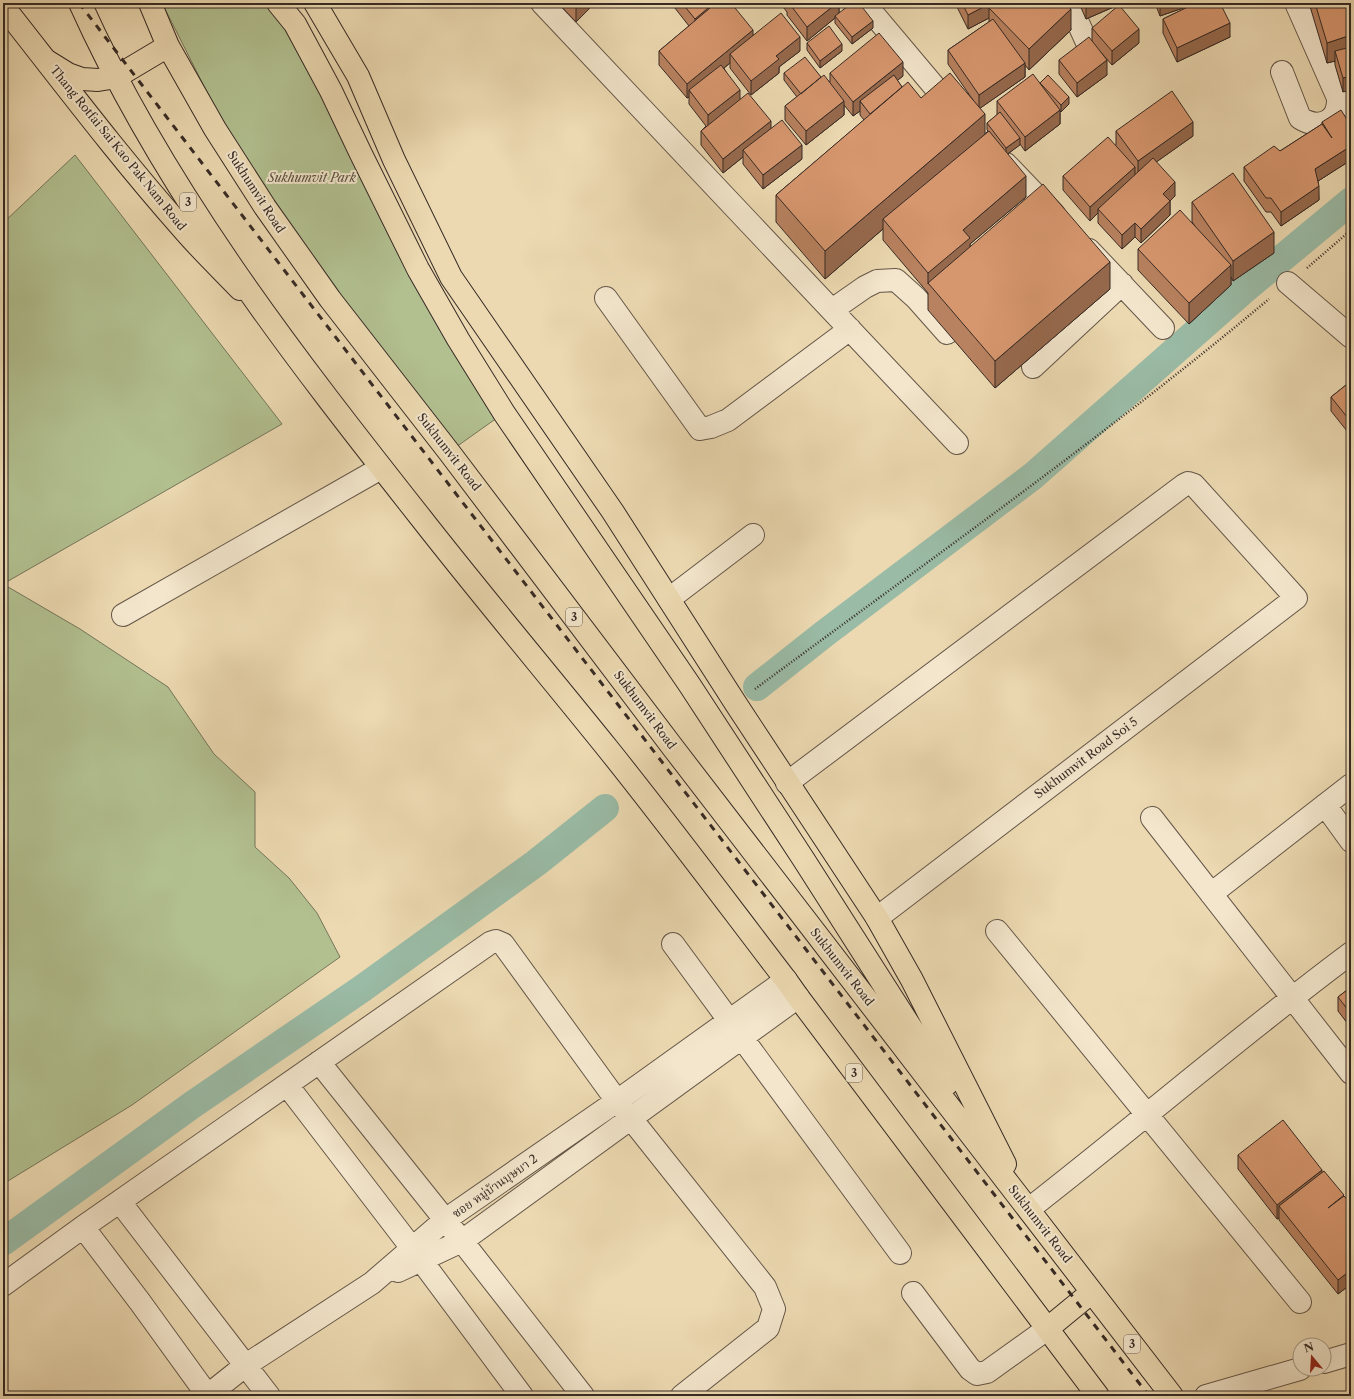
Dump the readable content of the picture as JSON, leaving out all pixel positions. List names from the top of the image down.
{
  "streets": {
    "main road": ["Thang Rotfai Sai Kao Pak Nam Road", "Sukhumvit Road", "3"],
    "street": ["Sukhumvit Road Soi 5", "ซอย หมู่บ้านบุษบา 2"]
  },
  "crossings": [
    ["Thang Rotfai Sai Kao Pak Nam Road", "3"]
  ],
  "parks": ["Sukhumvit Park"],
  "north": "top"
}
